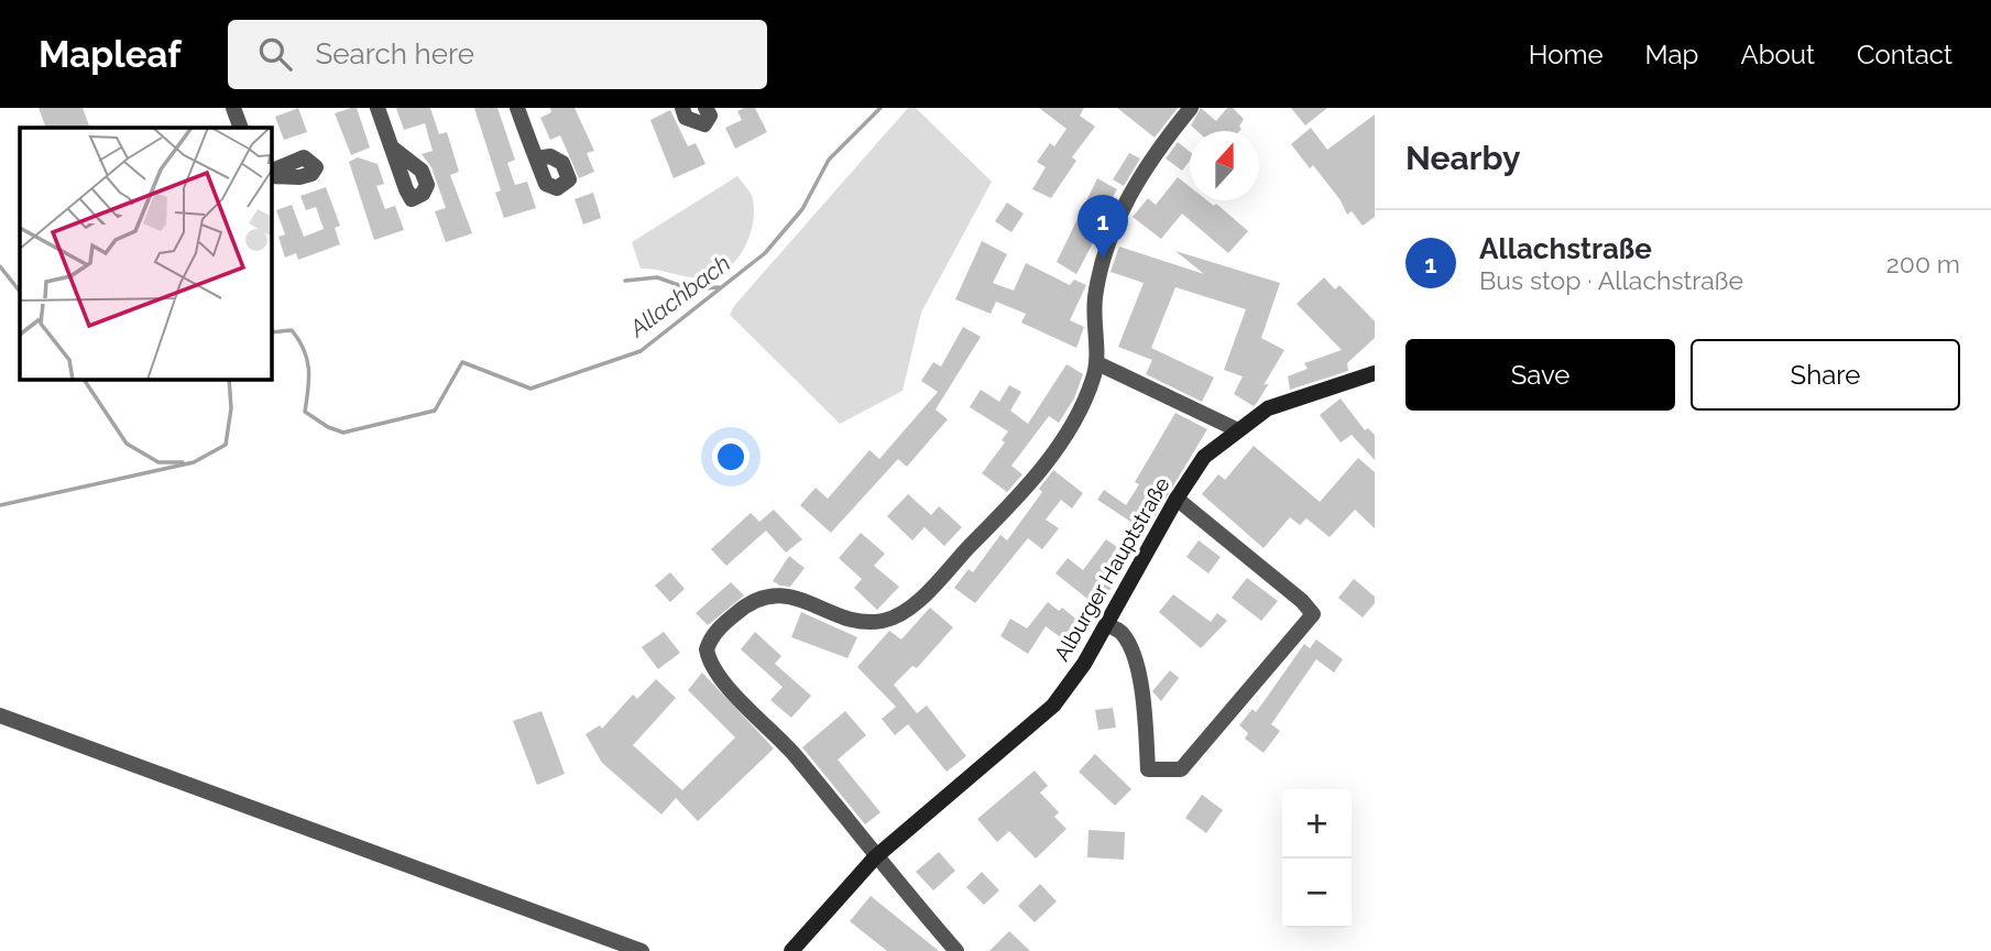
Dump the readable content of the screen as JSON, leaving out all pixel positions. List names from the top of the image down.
{
  "streets": {
    "street": ["Alburger Hauptstraße"]
  },
  "water": ["Allachbach"],
  "north": "top",
  "page": {
    "header": "Mapleaf",
    "search": "Search here",
    "nav": [
      "Home",
      "Map",
      "About",
      "Contact"
    ],
    "heading": "Nearby",
    "pins": "1",
    "list": [
      {
        "mark": "1",
        "name": "Allachstraße",
        "note": "Bus stop · Allachstraße",
        "value": "200 m"
      }
    ],
    "buttons": ["Save", "Share"],
    "map_buttons": ["+", "−"]
  }
}
